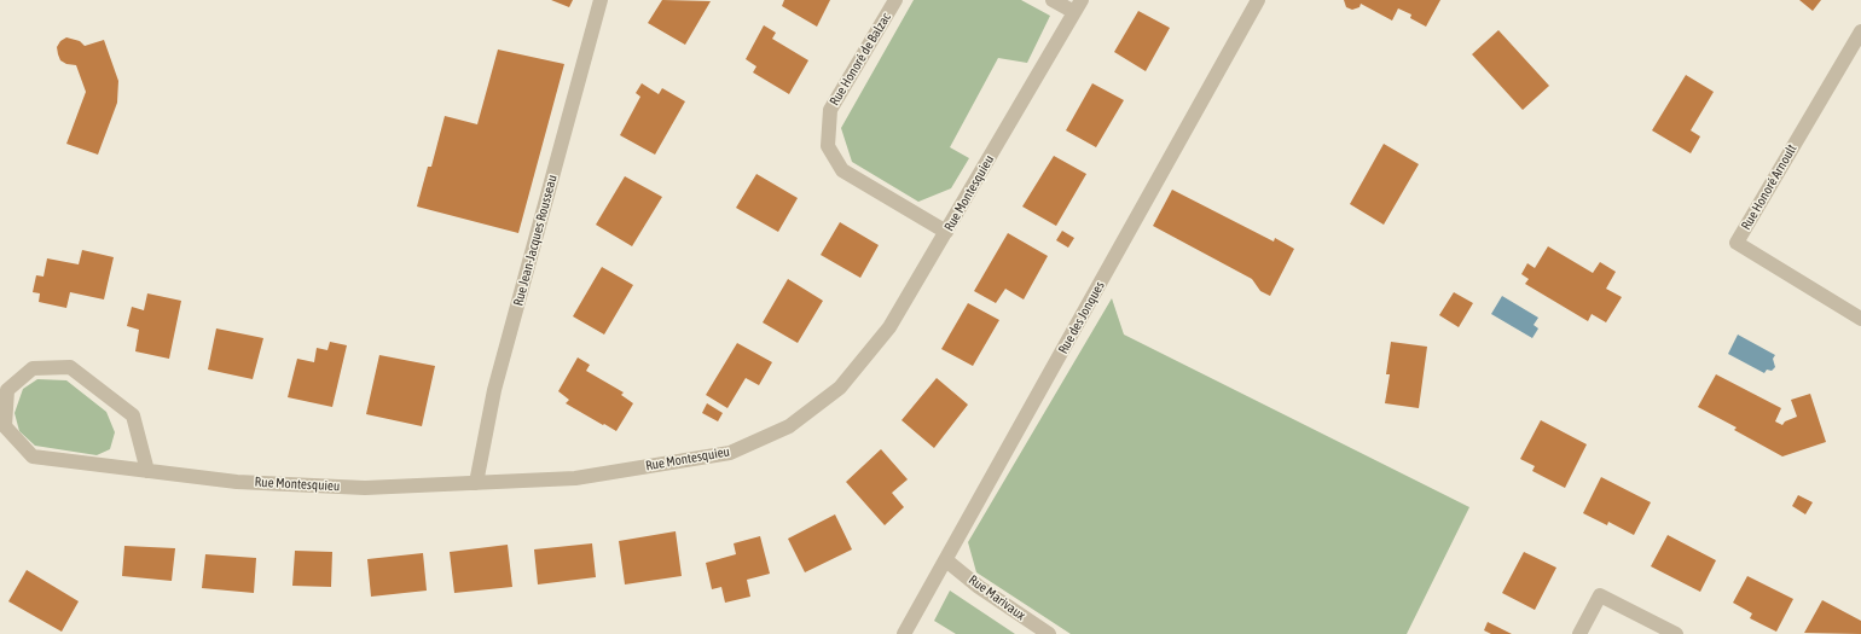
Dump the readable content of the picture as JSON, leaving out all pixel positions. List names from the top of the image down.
{
  "streets": {
    "street": [
      "Rue Honoré de Balzac",
      "Rue Honoré Arnoult",
      "Rue Montesquieu",
      "Rue Jean-Jacques Rousseau",
      "Rue des Jonques",
      "Rue Marivaux"
    ]
  },
  "crossings": [
    ["Rue Honoré de Balzac", "Rue Montesquieu"],
    ["Rue Montesquieu", "Rue Jean-Jacques Rousseau"],
    ["Rue des Jonques", "Rue Marivaux"]
  ]
}
